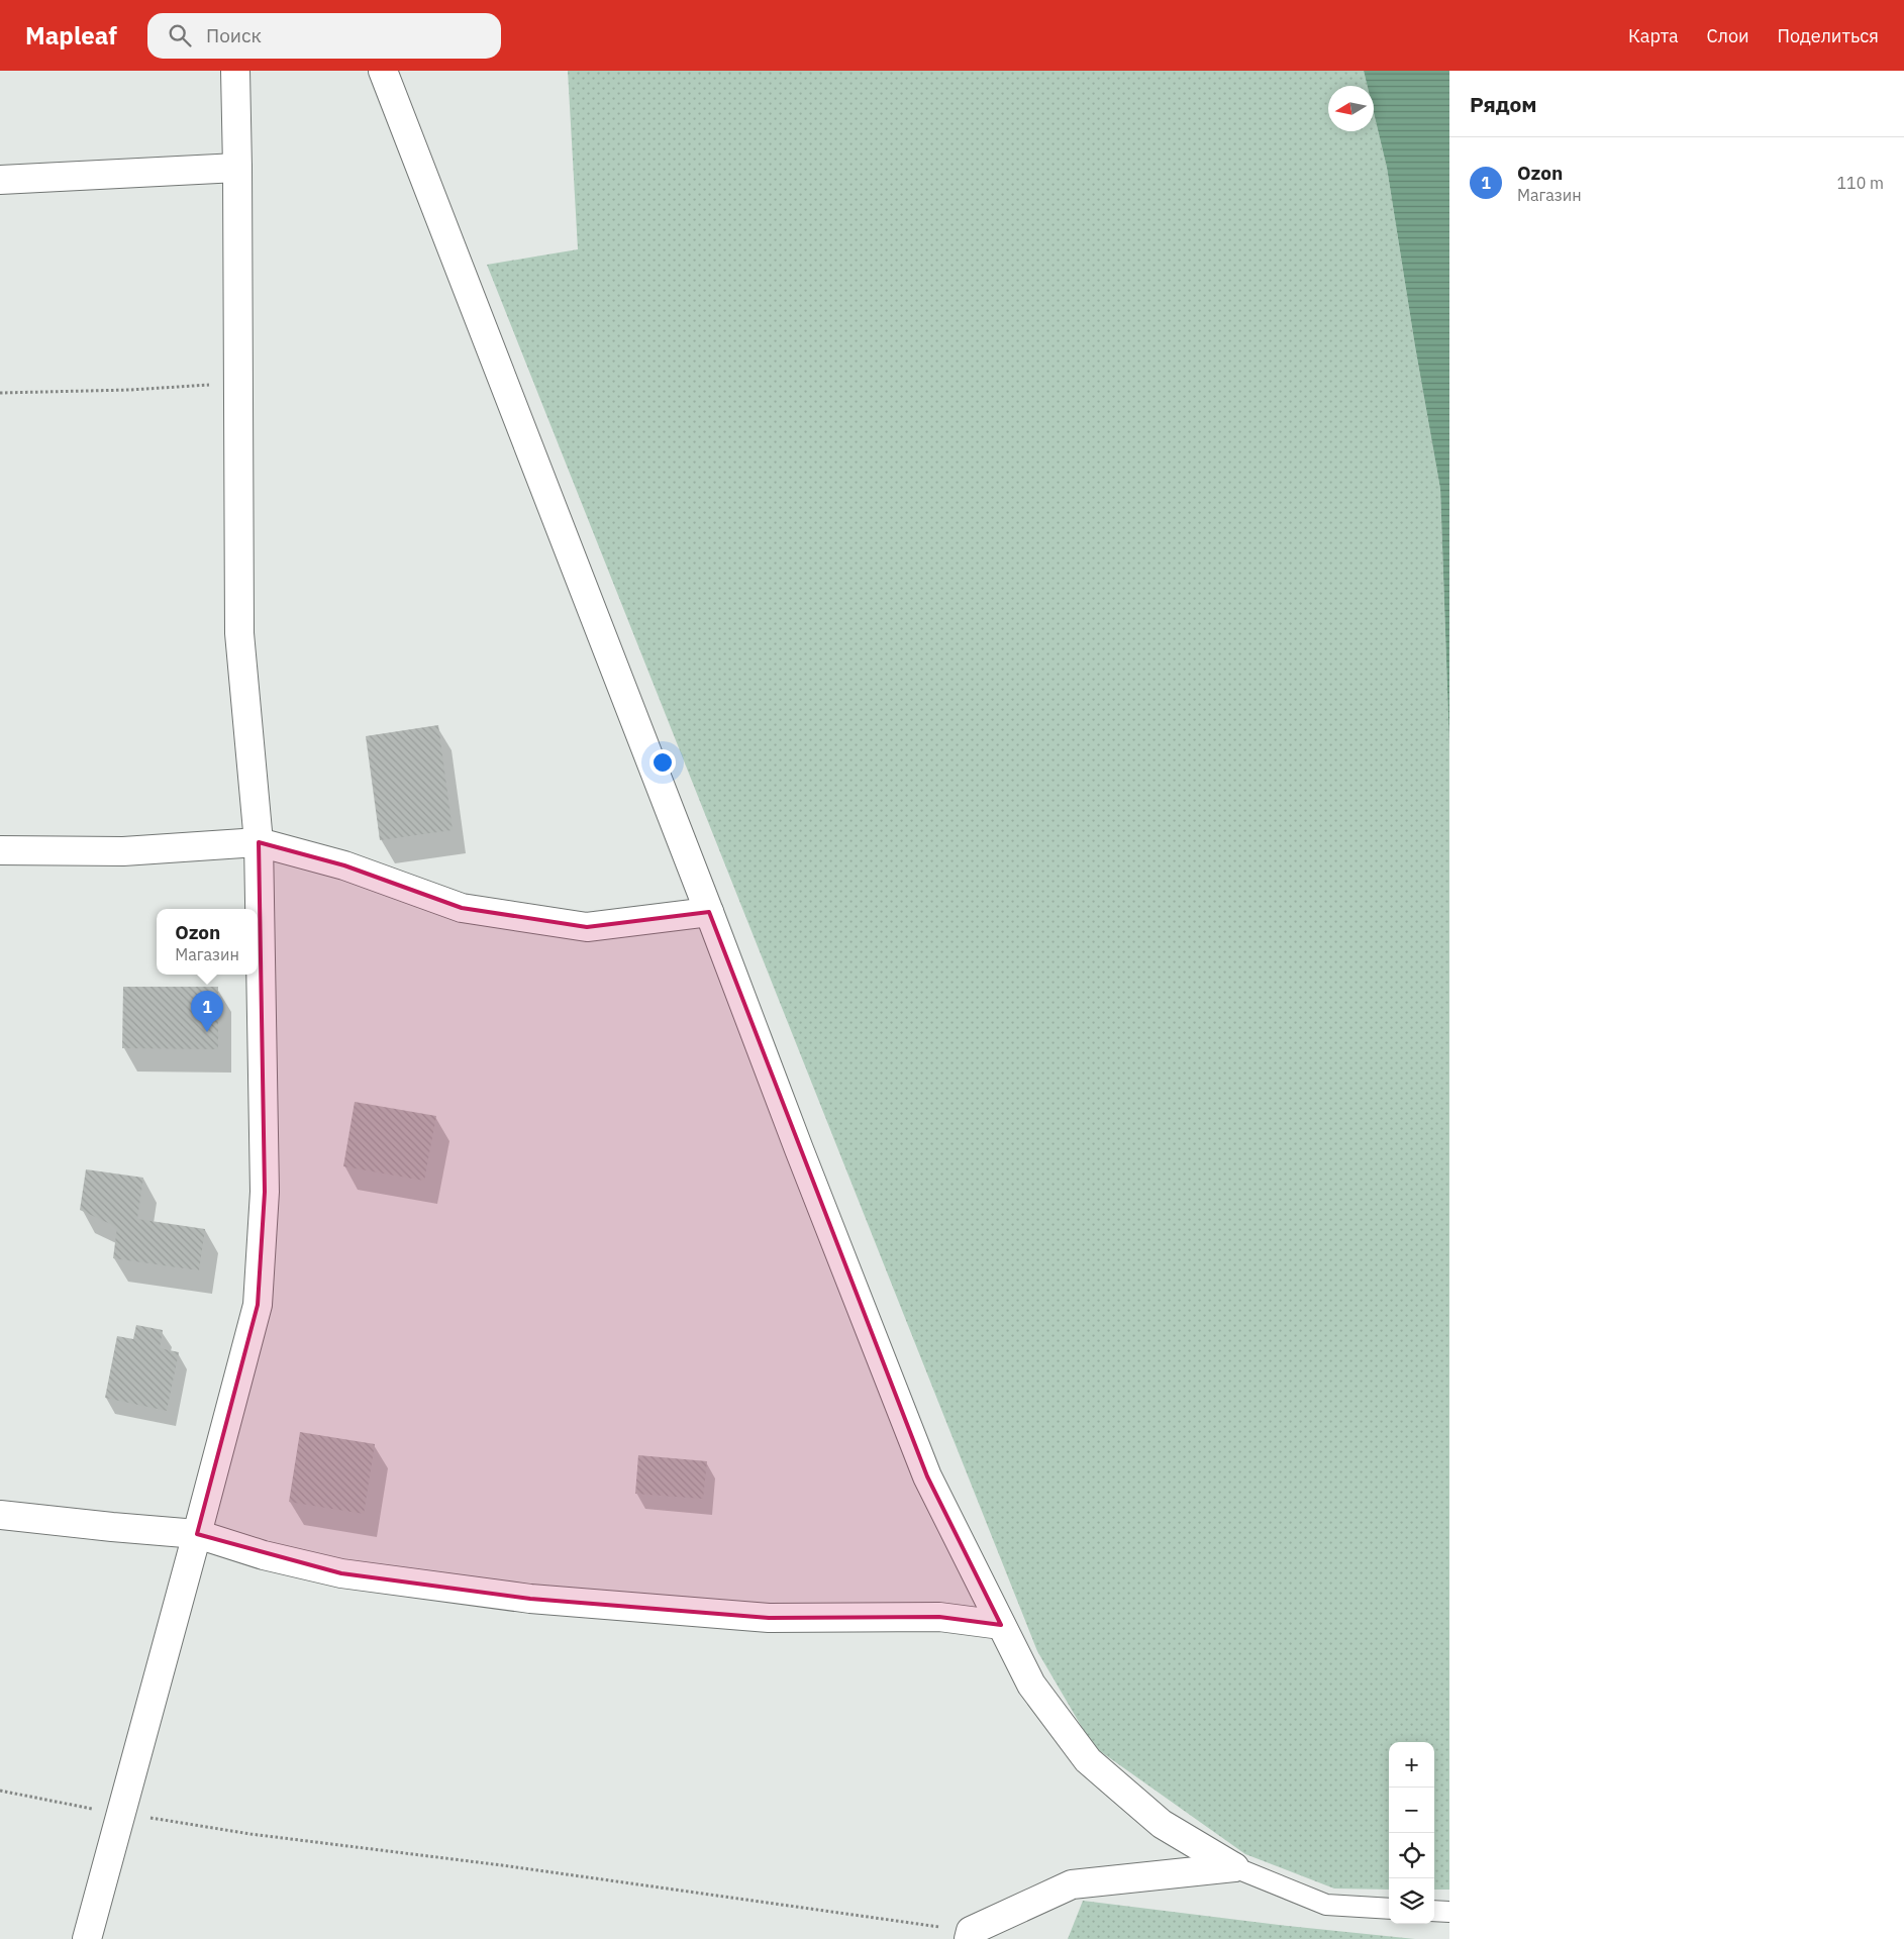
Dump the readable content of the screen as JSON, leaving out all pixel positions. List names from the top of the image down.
{
  "north": "left",
  "page": {
    "header": "Mapleaf",
    "search": "Поиск",
    "nav": ["Карта", "Слои", "Поделиться"],
    "heading": "Рядом",
    "list": [
      {
        "mark": "1",
        "name": "Ozon",
        "note": "Магазин",
        "value": "110 m"
      }
    ],
    "popup": ["Ozon", "Магазин"],
    "pins": "1",
    "map_buttons": ["+", "−"]
  }
}
